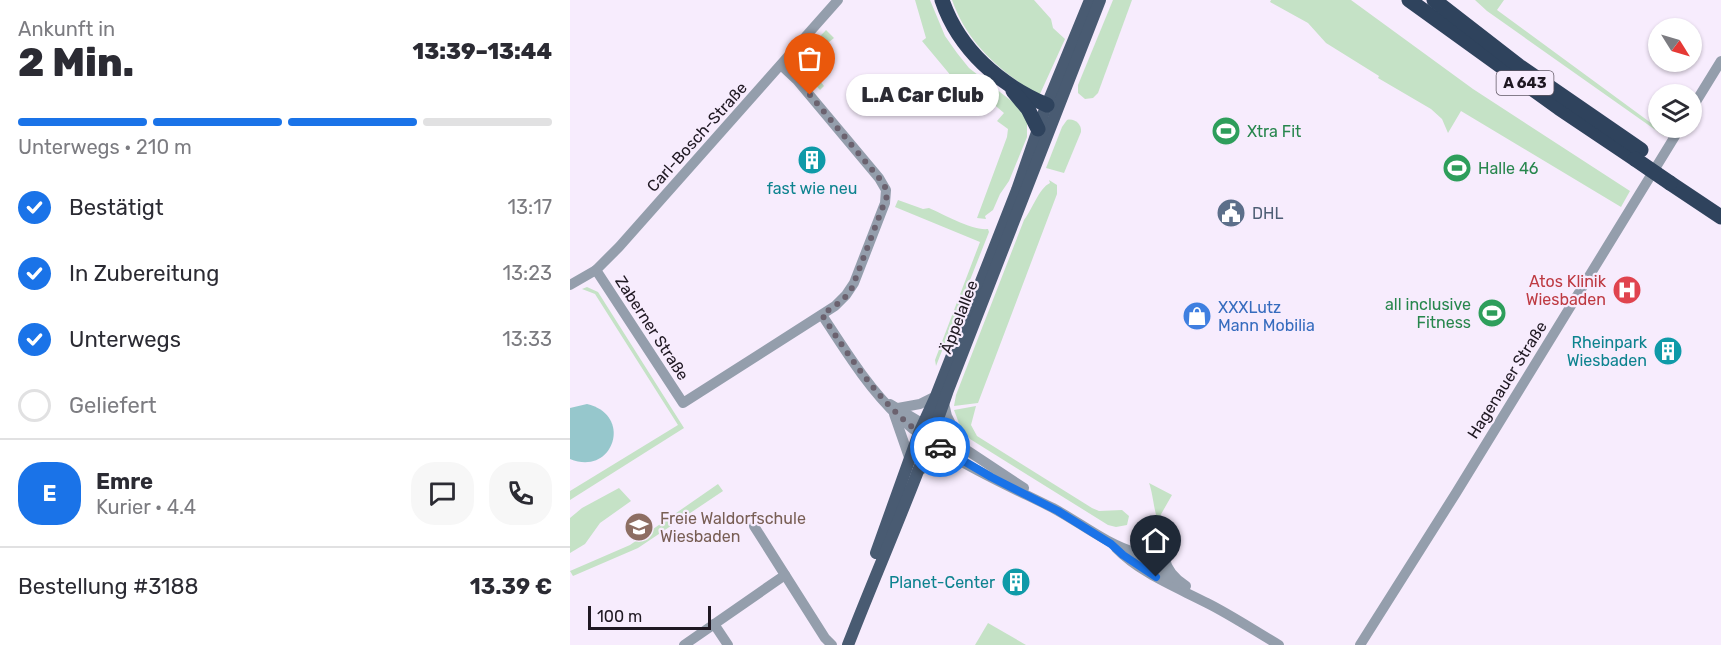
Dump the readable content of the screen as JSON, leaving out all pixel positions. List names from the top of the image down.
{
  "streets": {
    "highway": ["A 643"],
    "main road": ["Äppelallee"],
    "street": ["Carl-Bosch-Straße", "Zaberner Straße", "Hagenauer Straße"]
  },
  "crossings": [
    ["Carl-Bosch-Straße", "Zaberner Straße"]
  ],
  "places": {
    "other": ["L.A Car Club"],
    "sports": ["Xtra Fit", "Halle 46", "all inclusive Fitness"],
    "building": ["fast wie neu", "Rheinpark Wiesbaden", "Planet-Center"],
    "public building": ["DHL"],
    "hospital": ["Atos Klinik Wiesbaden"],
    "shop": ["XXXLutz Mann Mobilia"],
    "school or university": ["Freie Waldorfschule Wiesbaden"]
  },
  "scale_bar": "100 m",
  "north": "bottom right",
  "page": {
    "heading": ["2 Min.", "Ankunft in", "13:39–13:44"],
    "panel": [
      "Emre",
      "Kurier · 4.4",
      "Bestellung #3188",
      "13.39 €"
    ],
    "bubble": "L.A Car Club",
    "bar": "Unterwegs · 210 m",
    "list": [
      ["Bestätigt", "13:17"],
      ["In Zubereitung", "13:23"],
      ["Unterwegs", "13:33"],
      "Geliefert"
    ],
    "round": "E",
    "scale": "100 m"
  }
}
